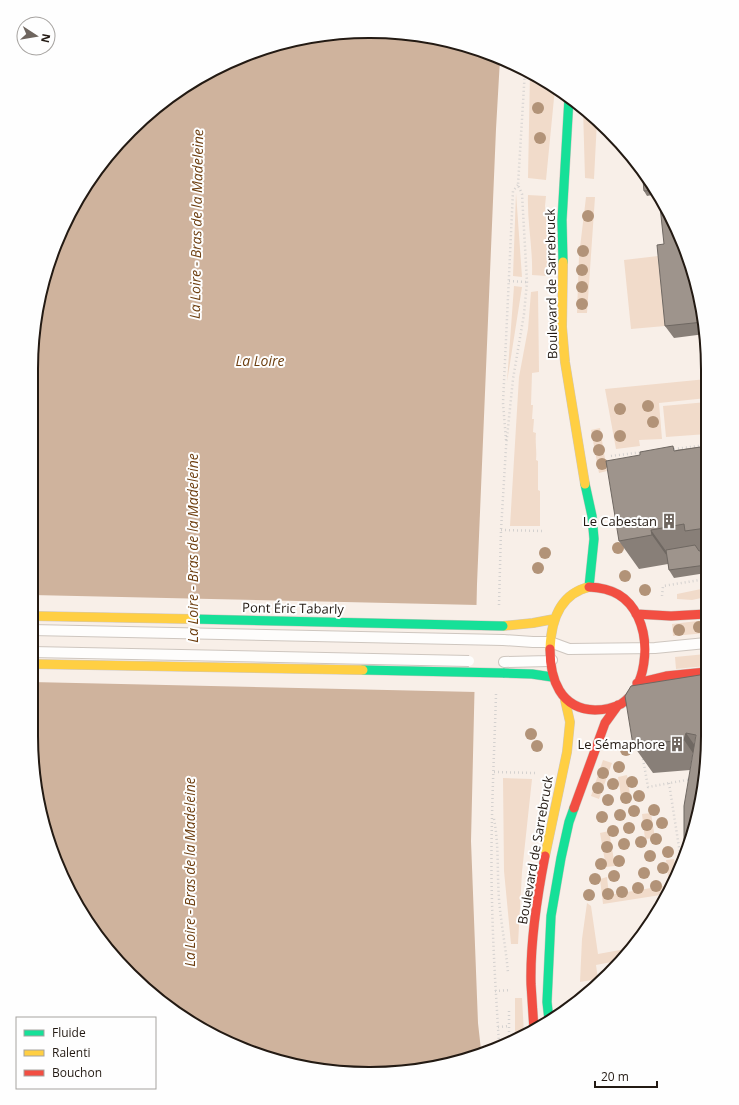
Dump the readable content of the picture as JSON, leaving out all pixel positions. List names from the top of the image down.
{
  "streets": {
    "main road": ["Boulevard de Sarrebruck", "Pont Éric Tabarly"]
  },
  "water": ["La Loire - Bras de la Madeleine", "La Loire"],
  "places": {
    "building": ["Le Cabestan", "Le Sémaphore"]
  },
  "legend": ["Fluide", "Ralenti", "Bouchon"],
  "scale_bar": "20 m",
  "north": "right"
}
